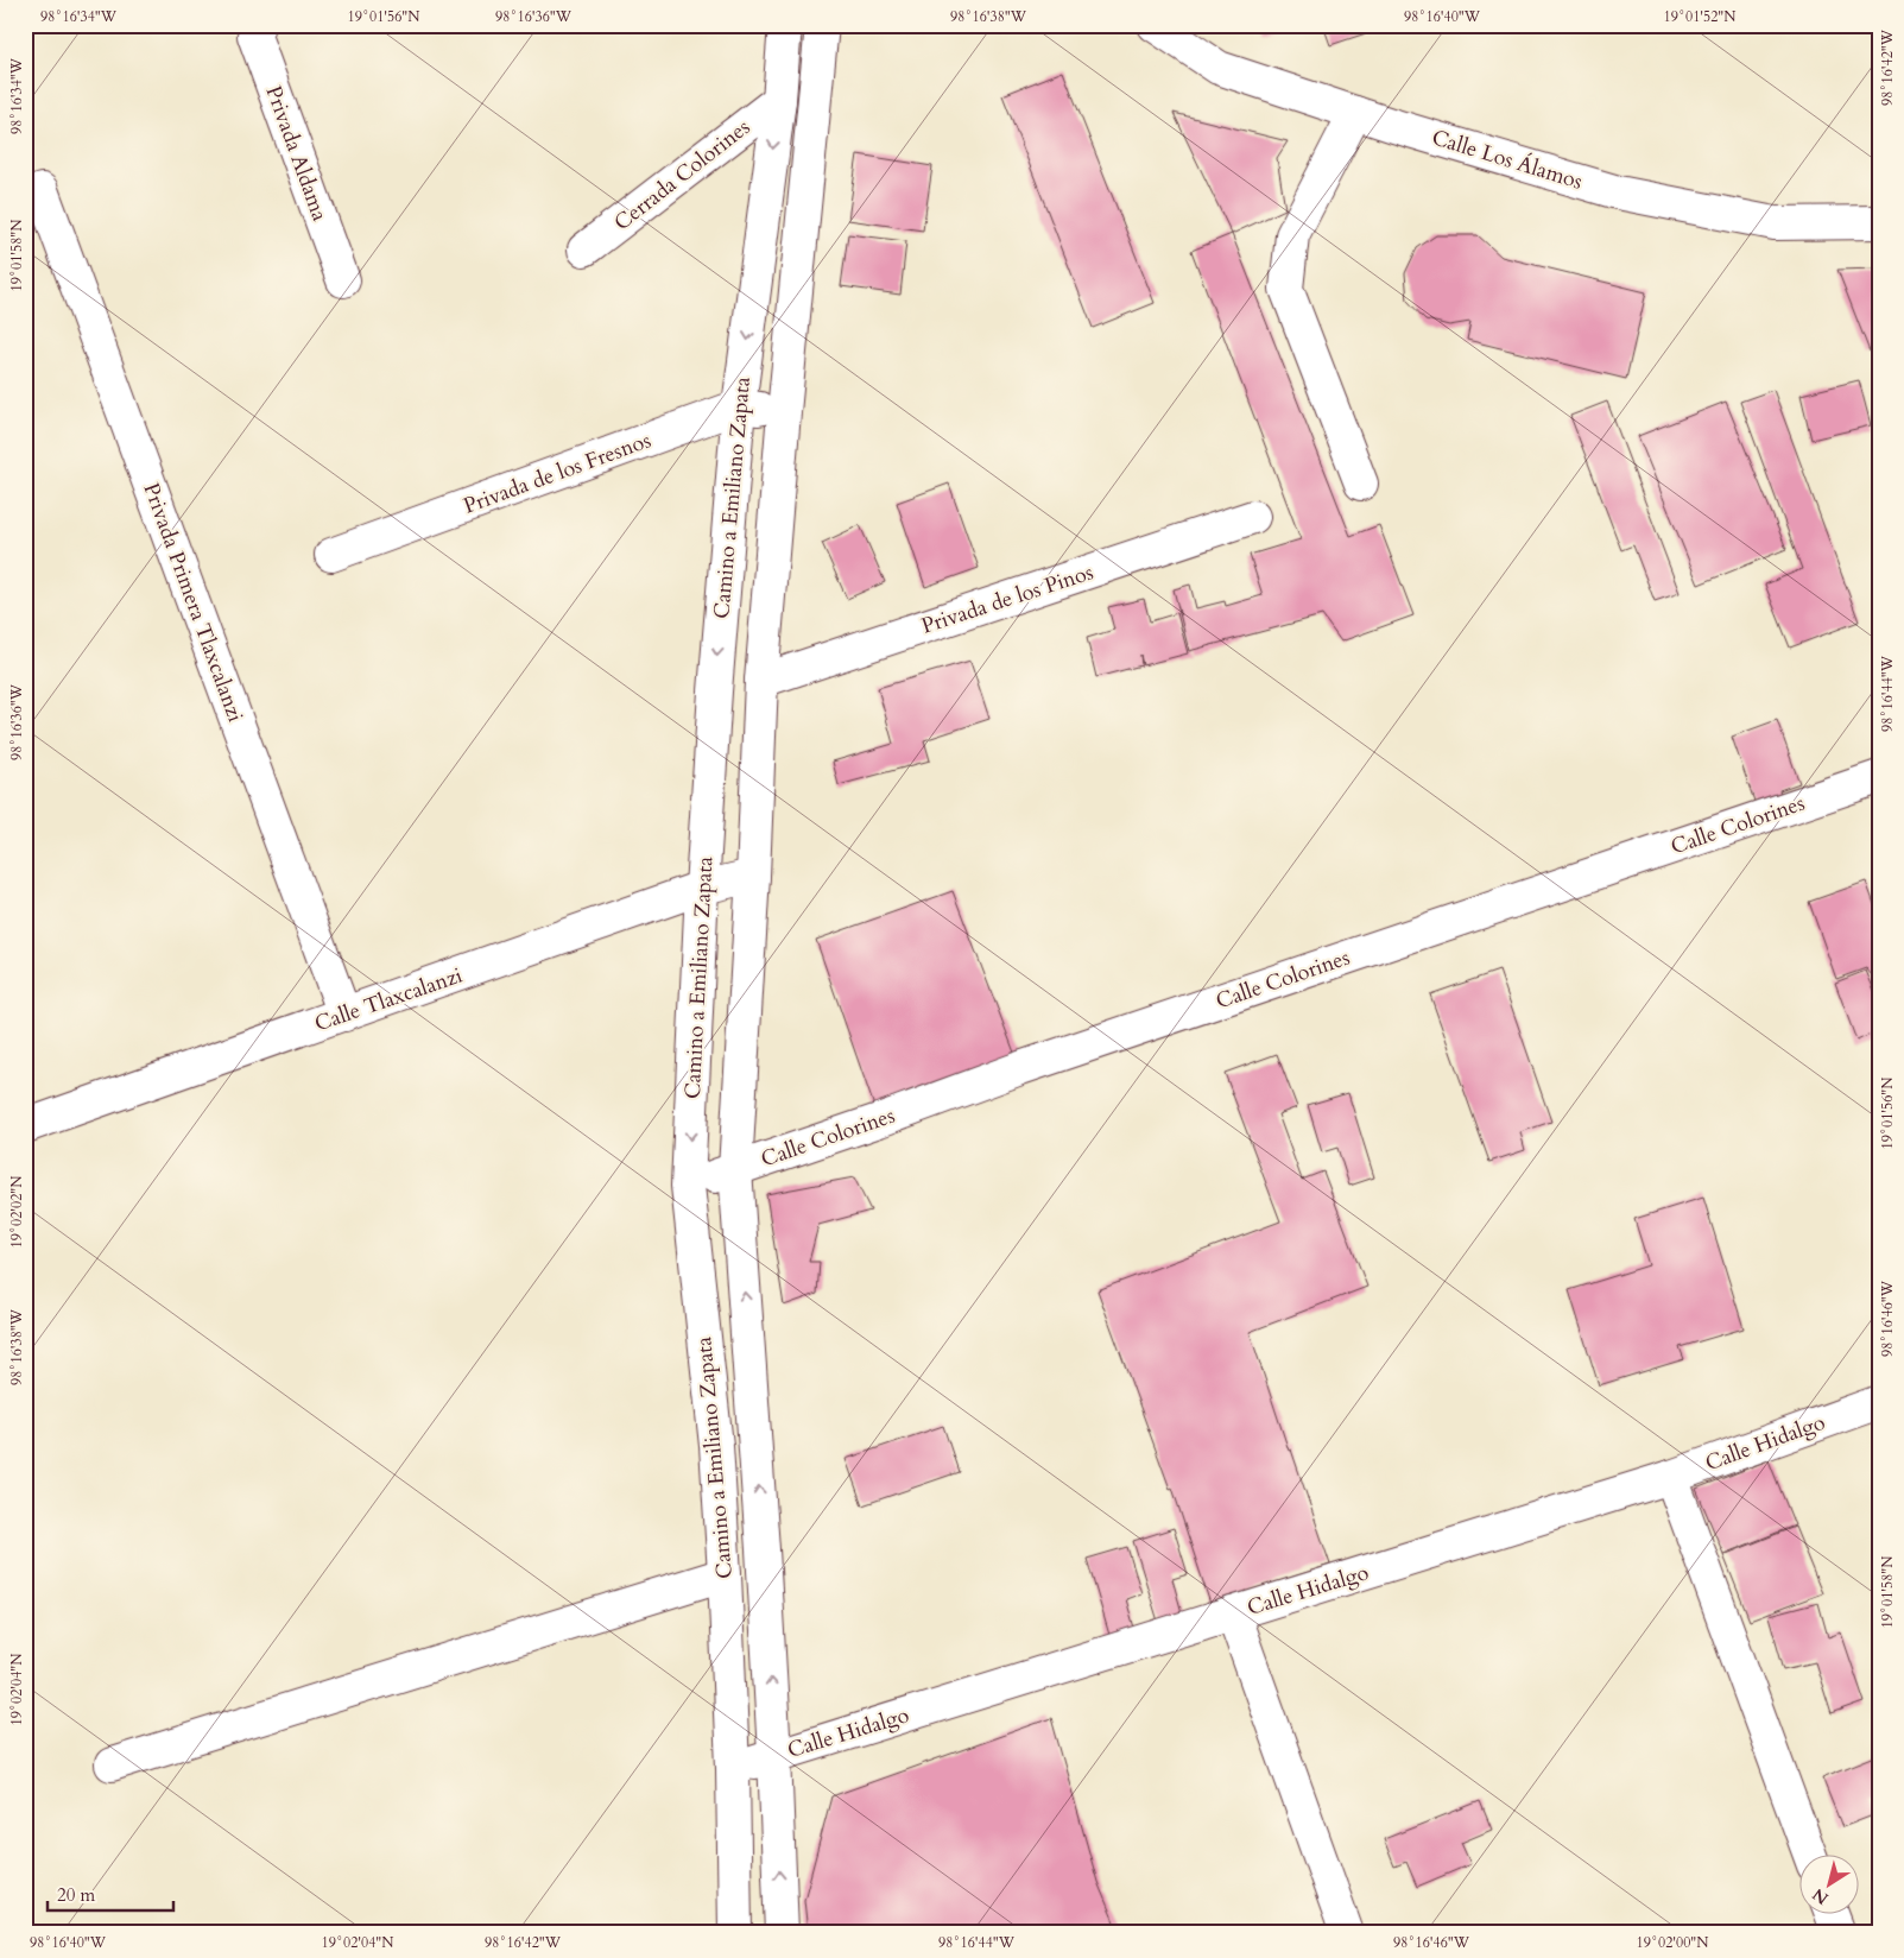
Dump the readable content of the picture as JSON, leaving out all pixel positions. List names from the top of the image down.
{
  "streets": {
    "street": [
      "Privada Aldama",
      "Calle Los Álamos",
      "Cerrada Colorines",
      "Privada de los Fresnos",
      "Camino a Emiliano Zapata",
      "Privada de los Pinos",
      "Privada Primera Tlaxcalanzi",
      "Calle Colorines",
      "Calle Tlaxcalanzi",
      "Calle Hidalgo"
    ]
  },
  "crossings": [
    ["Cerrada Colorines", "Camino a Emiliano Zapata"],
    ["Privada de los Fresnos", "Camino a Emiliano Zapata"],
    ["Camino a Emiliano Zapata", "Privada de los Pinos"],
    ["Camino a Emiliano Zapata", "Calle Colorines"],
    ["Camino a Emiliano Zapata", "Calle Tlaxcalanzi"],
    ["Camino a Emiliano Zapata", "Calle Hidalgo"],
    ["Privada Primera Tlaxcalanzi", "Calle Tlaxcalanzi"]
  ],
  "scale_bar": "20 m",
  "north": "bottom left",
  "coordinates": [
    "98°16'34\"W",
    "19°01'56\"N",
    "98°16'36\"W",
    "98°16'38\"W",
    "98°16'40\"W",
    "19°01'52\"N",
    "98°16'42\"W",
    "19°01'58\"N",
    "98°16'44\"W",
    "19°02'02\"N",
    "98°16'46\"W",
    "19°02'04\"N",
    "19°02'00\"N"
  ]
}
